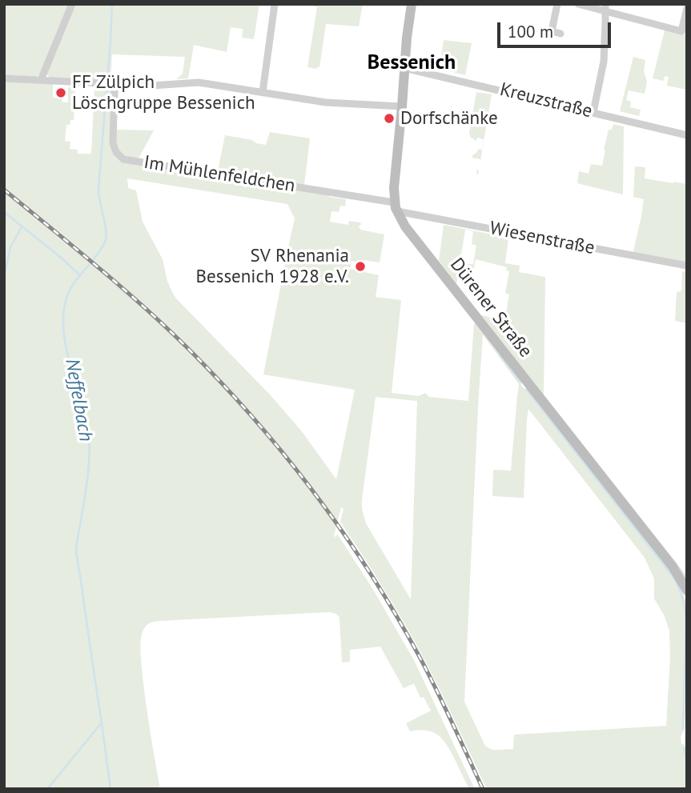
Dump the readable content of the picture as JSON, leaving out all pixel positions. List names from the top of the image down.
{
  "streets": {
    "street": [
      "Kreuzstraße",
      "Im Mühlenfeldchen",
      "Wiesenstraße",
      "Dürener Straße"
    ]
  },
  "crossings": [
    ["Im Mühlenfeldchen", "Wiesenstraße"],
    ["Im Mühlenfeldchen", "Dürener Straße"],
    ["Wiesenstraße", "Dürener Straße"]
  ],
  "districts": ["Bessenich"],
  "water": ["Neffelbach"],
  "places": ["FF Zülpich Löschgruppe Bessenich", "Dorfschänke", "SV Rhenania Bessenich 1928 e.V."],
  "scale_bar": "100 m"
}
